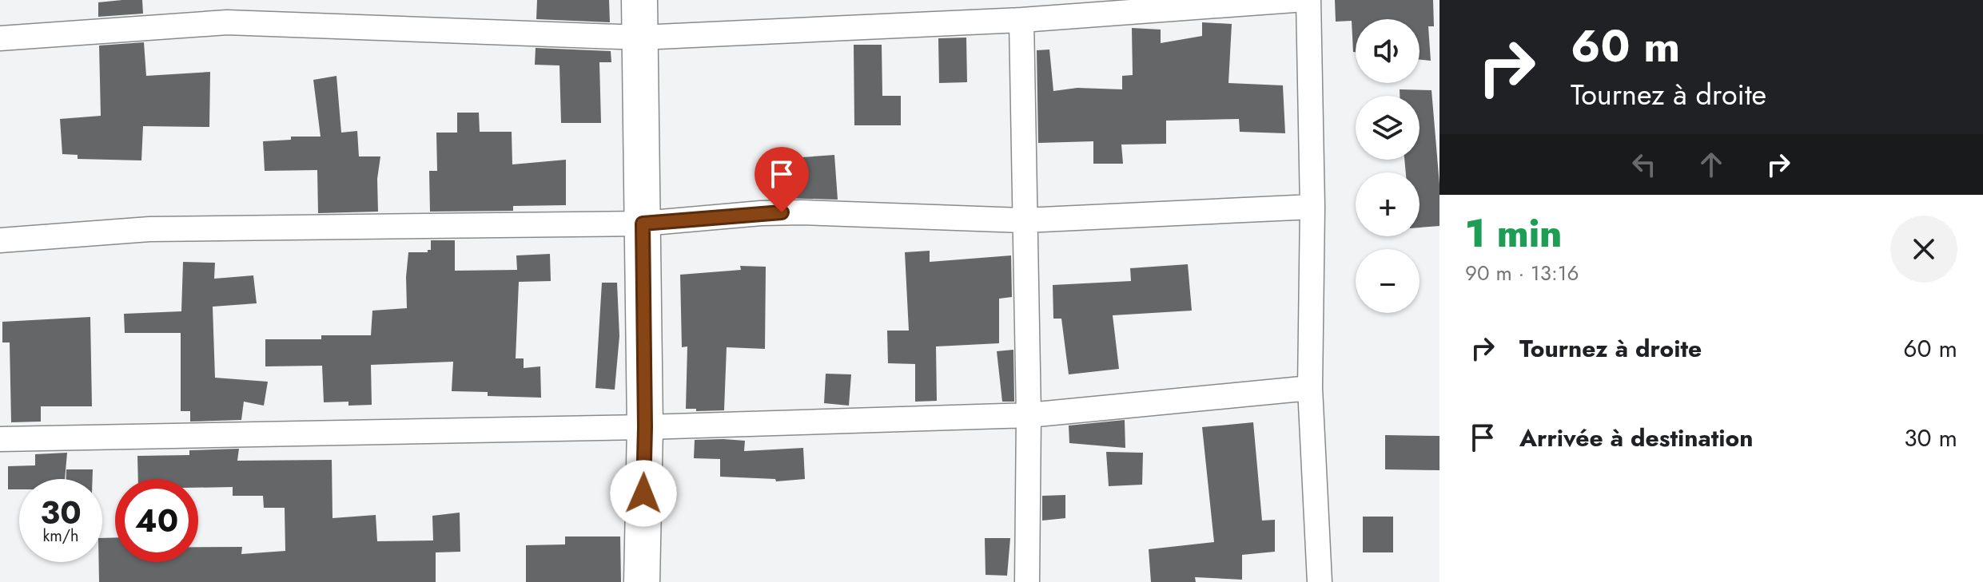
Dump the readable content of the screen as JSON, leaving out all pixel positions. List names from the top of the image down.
{
  "page": {
    "turn": ["60 m", "Tournez à droite"],
    "map_buttons": ["+", "−"],
    "heading": ["1 min", "90 m · 13:16"],
    "list": [
      {
        "name": "Tournez à droite",
        "value": "60 m"
      },
      {
        "name": "Arrivée à destination",
        "value": "30 m"
      }
    ],
    "speed": "30 km/h",
    "limit": "40"
  }
}
